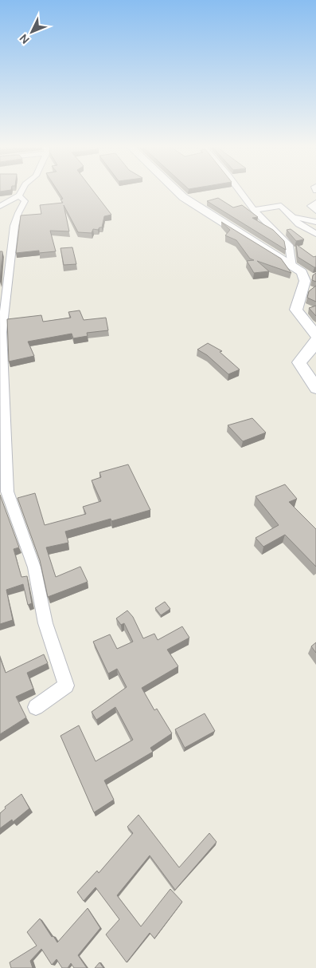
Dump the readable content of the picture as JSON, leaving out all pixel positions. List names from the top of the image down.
{
  "north": "bottom left"
}
